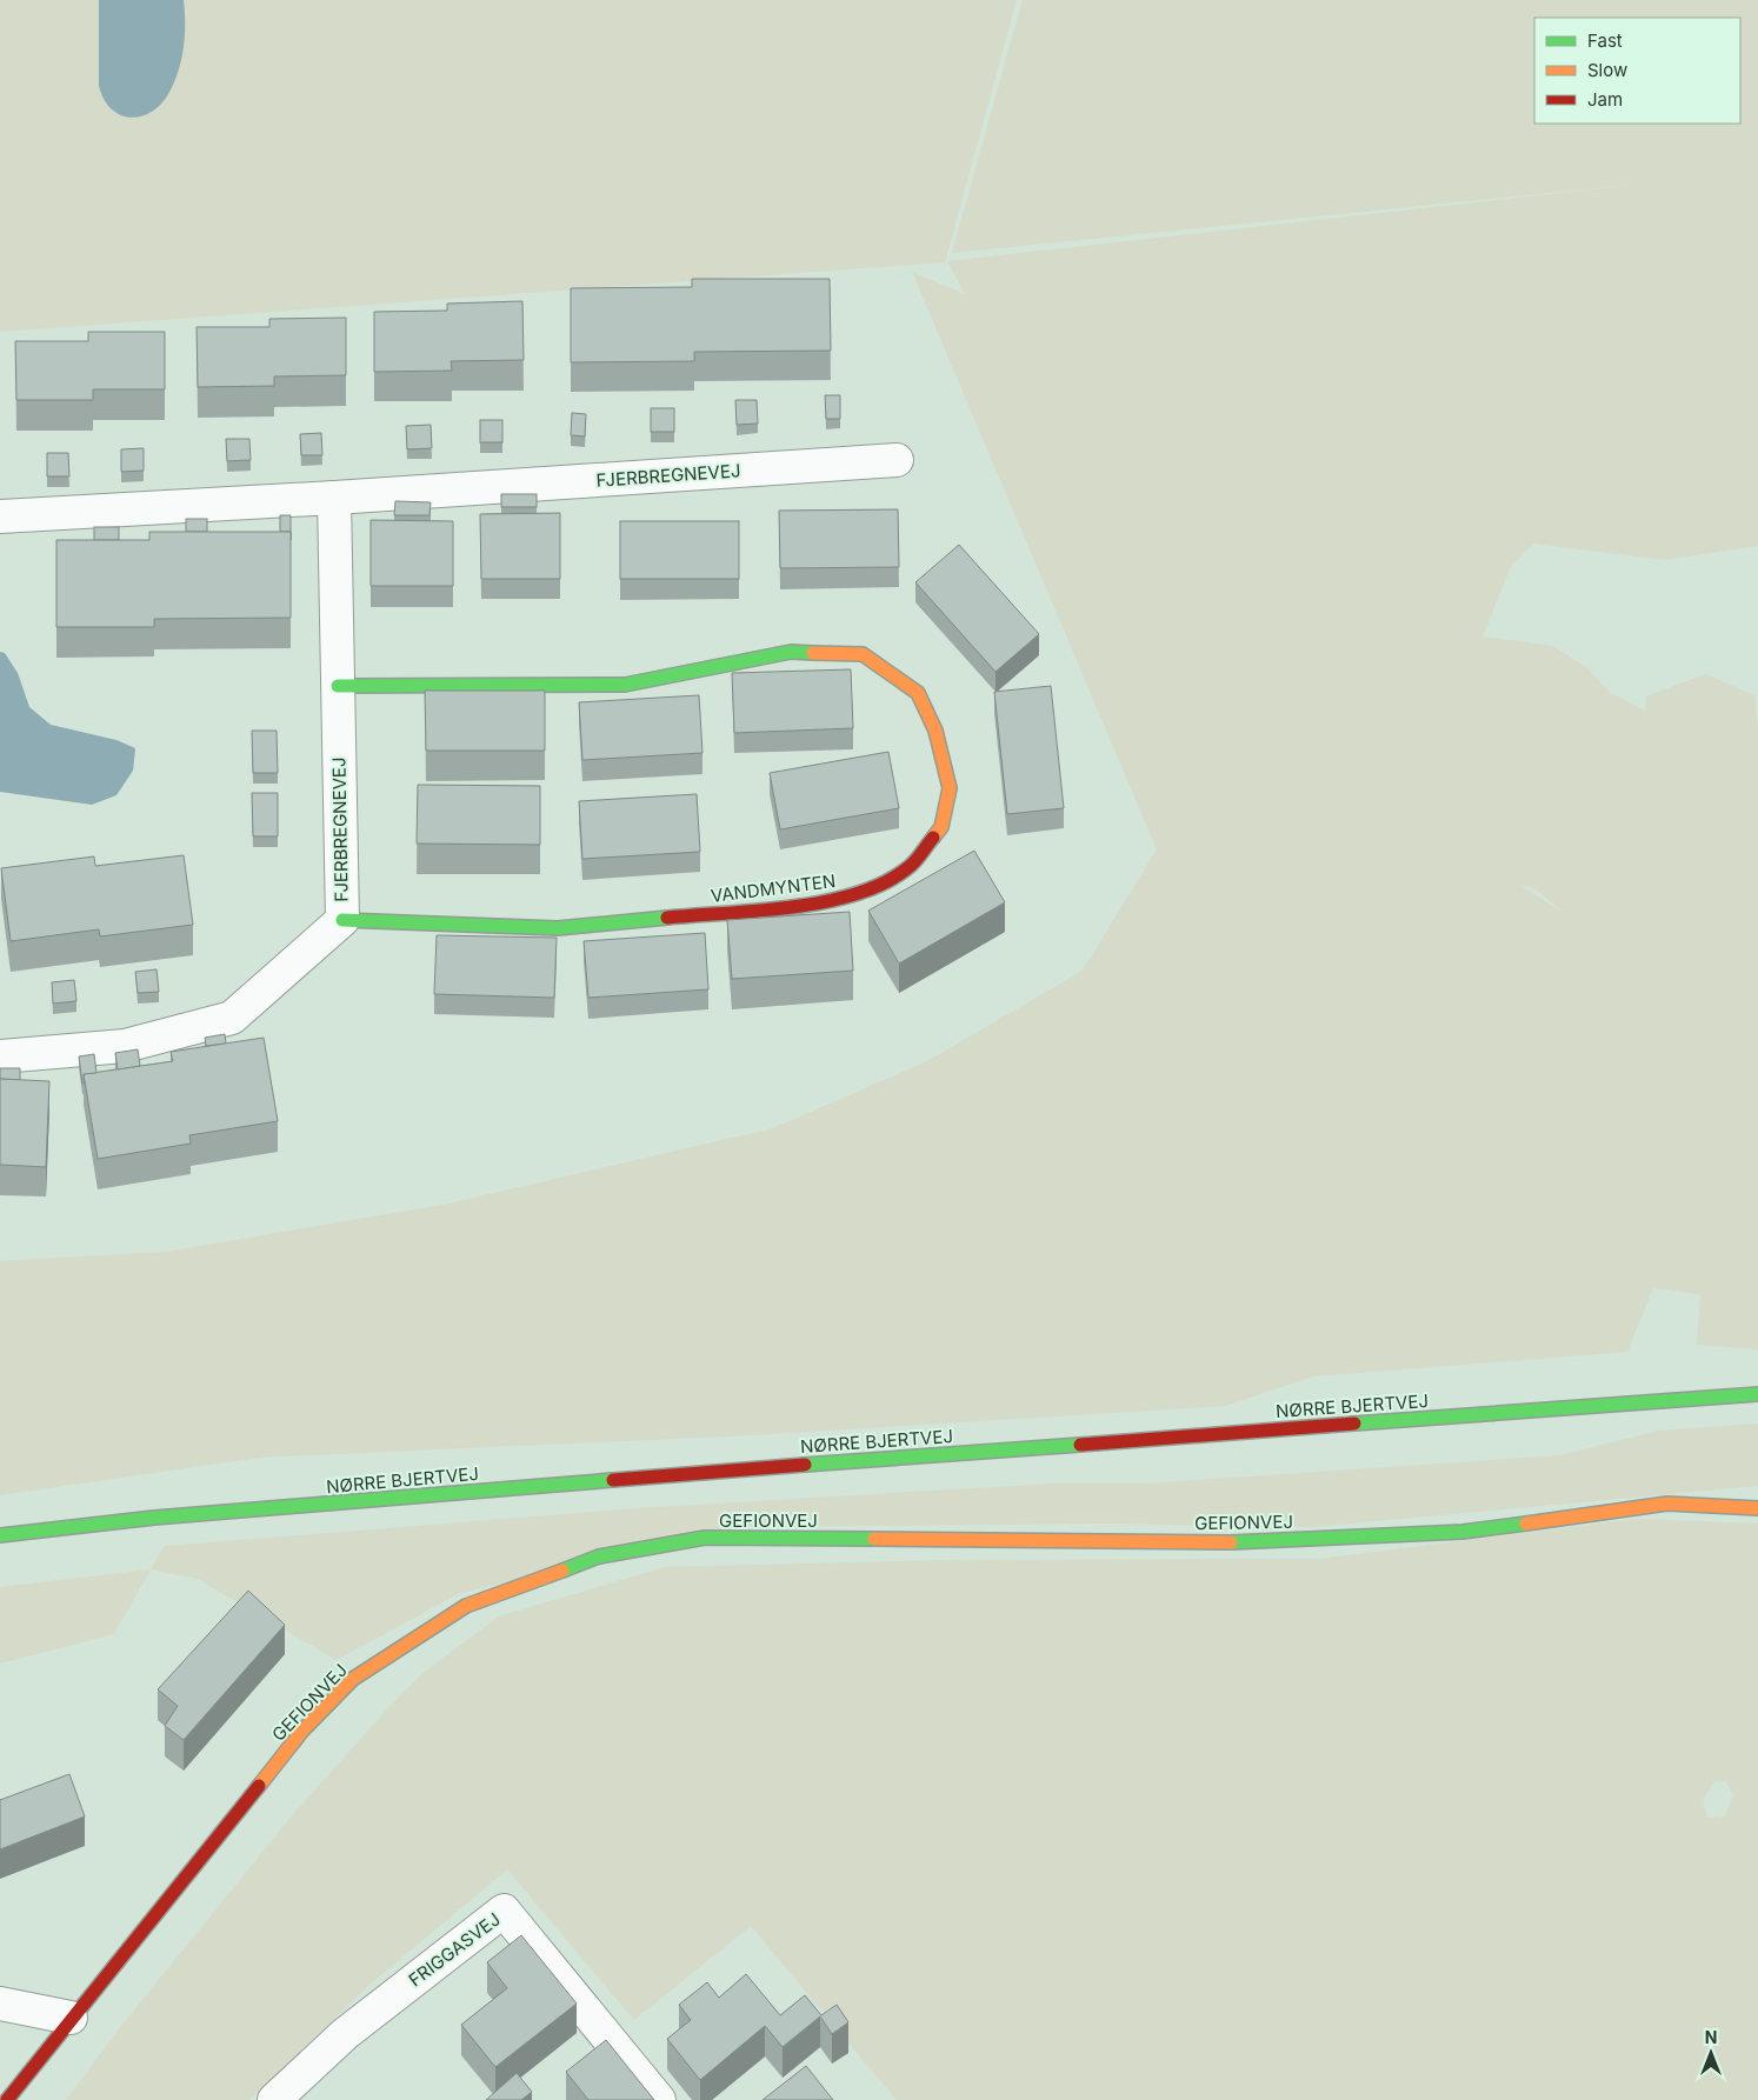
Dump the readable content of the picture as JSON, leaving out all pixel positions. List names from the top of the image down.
{
  "streets": {
    "street": [
      "FJERBREGNEVEJ",
      "VANDMYNTEN",
      "NØRRE BJERTVEJ",
      "GEFIONVEJ",
      "FRIGGASVEJ"
    ]
  },
  "crossings": [
    ["FJERBREGNEVEJ", "VANDMYNTEN"]
  ],
  "legend": ["Fast", "Slow", "Jam"],
  "north": "top"
}
